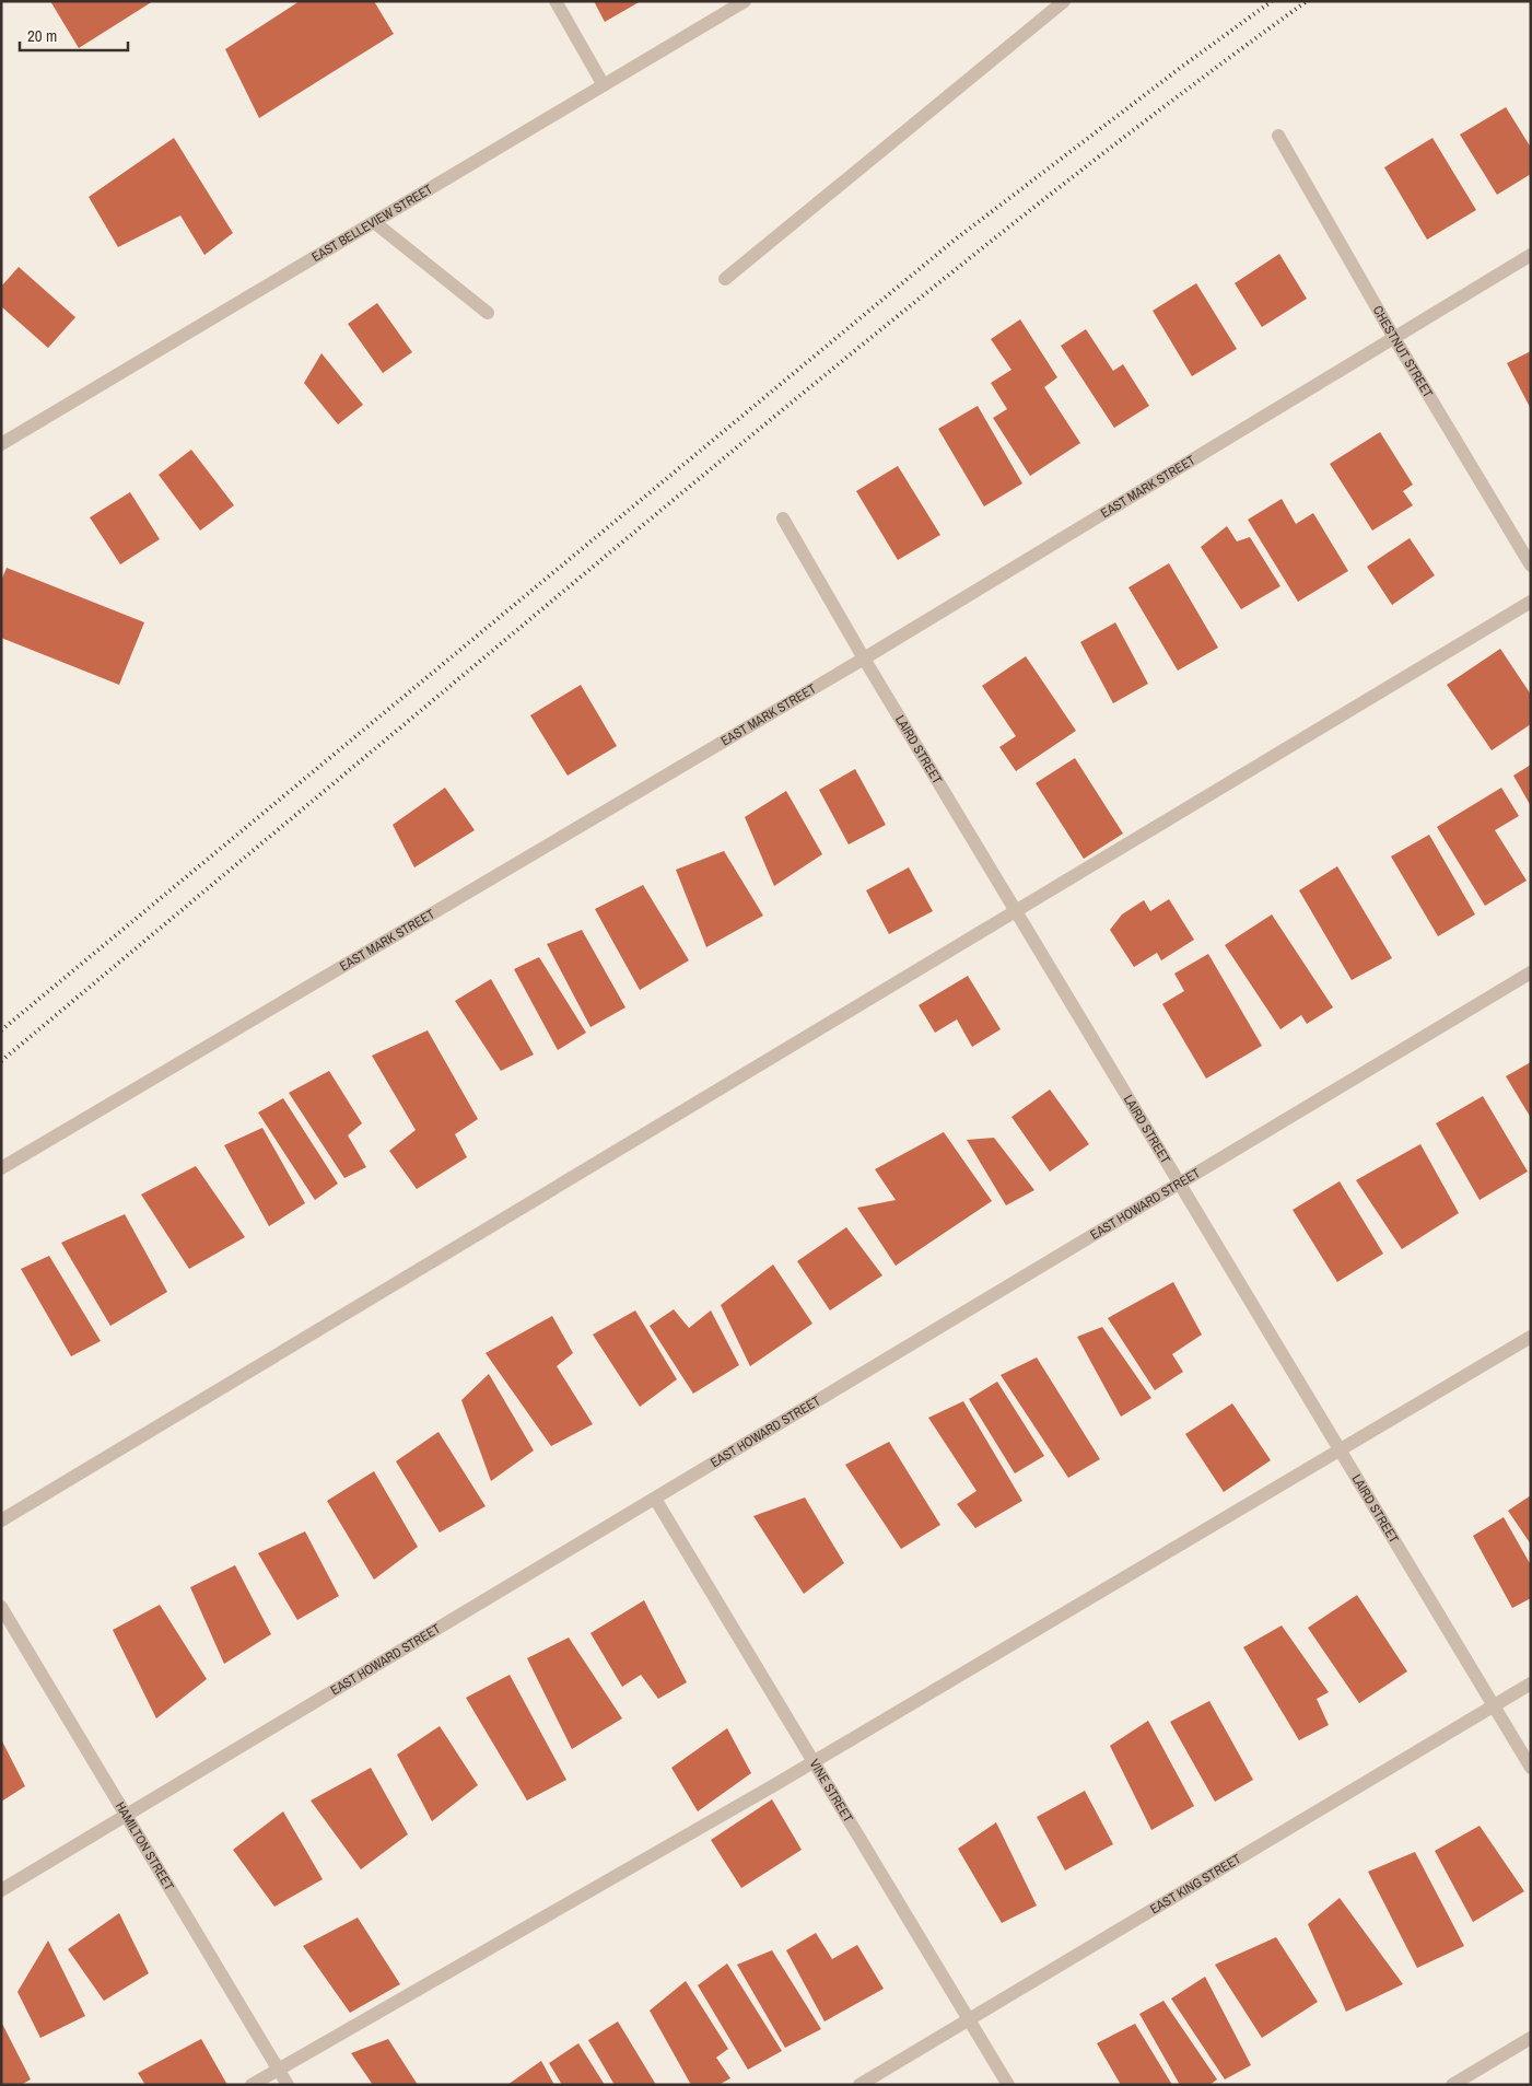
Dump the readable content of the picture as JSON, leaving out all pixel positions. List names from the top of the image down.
{
  "streets": {
    "street": [
      "EAST BELLEVIEW STREET",
      "CHESTNUT STREET",
      "EAST MARK STREET",
      "LAIRD STREET",
      "EAST HOWARD STREET",
      "VINE STREET",
      "HAMILTON STREET",
      "EAST KING STREET"
    ]
  },
  "crossings": [
    ["CHESTNUT STREET", "EAST MARK STREET"],
    ["EAST MARK STREET", "LAIRD STREET"],
    ["LAIRD STREET", "EAST HOWARD STREET"],
    ["LAIRD STREET", "EAST KING STREET"],
    ["EAST HOWARD STREET", "VINE STREET"],
    ["EAST HOWARD STREET", "HAMILTON STREET"],
    ["VINE STREET", "EAST KING STREET"]
  ],
  "scale_bar": "20 m"
}
